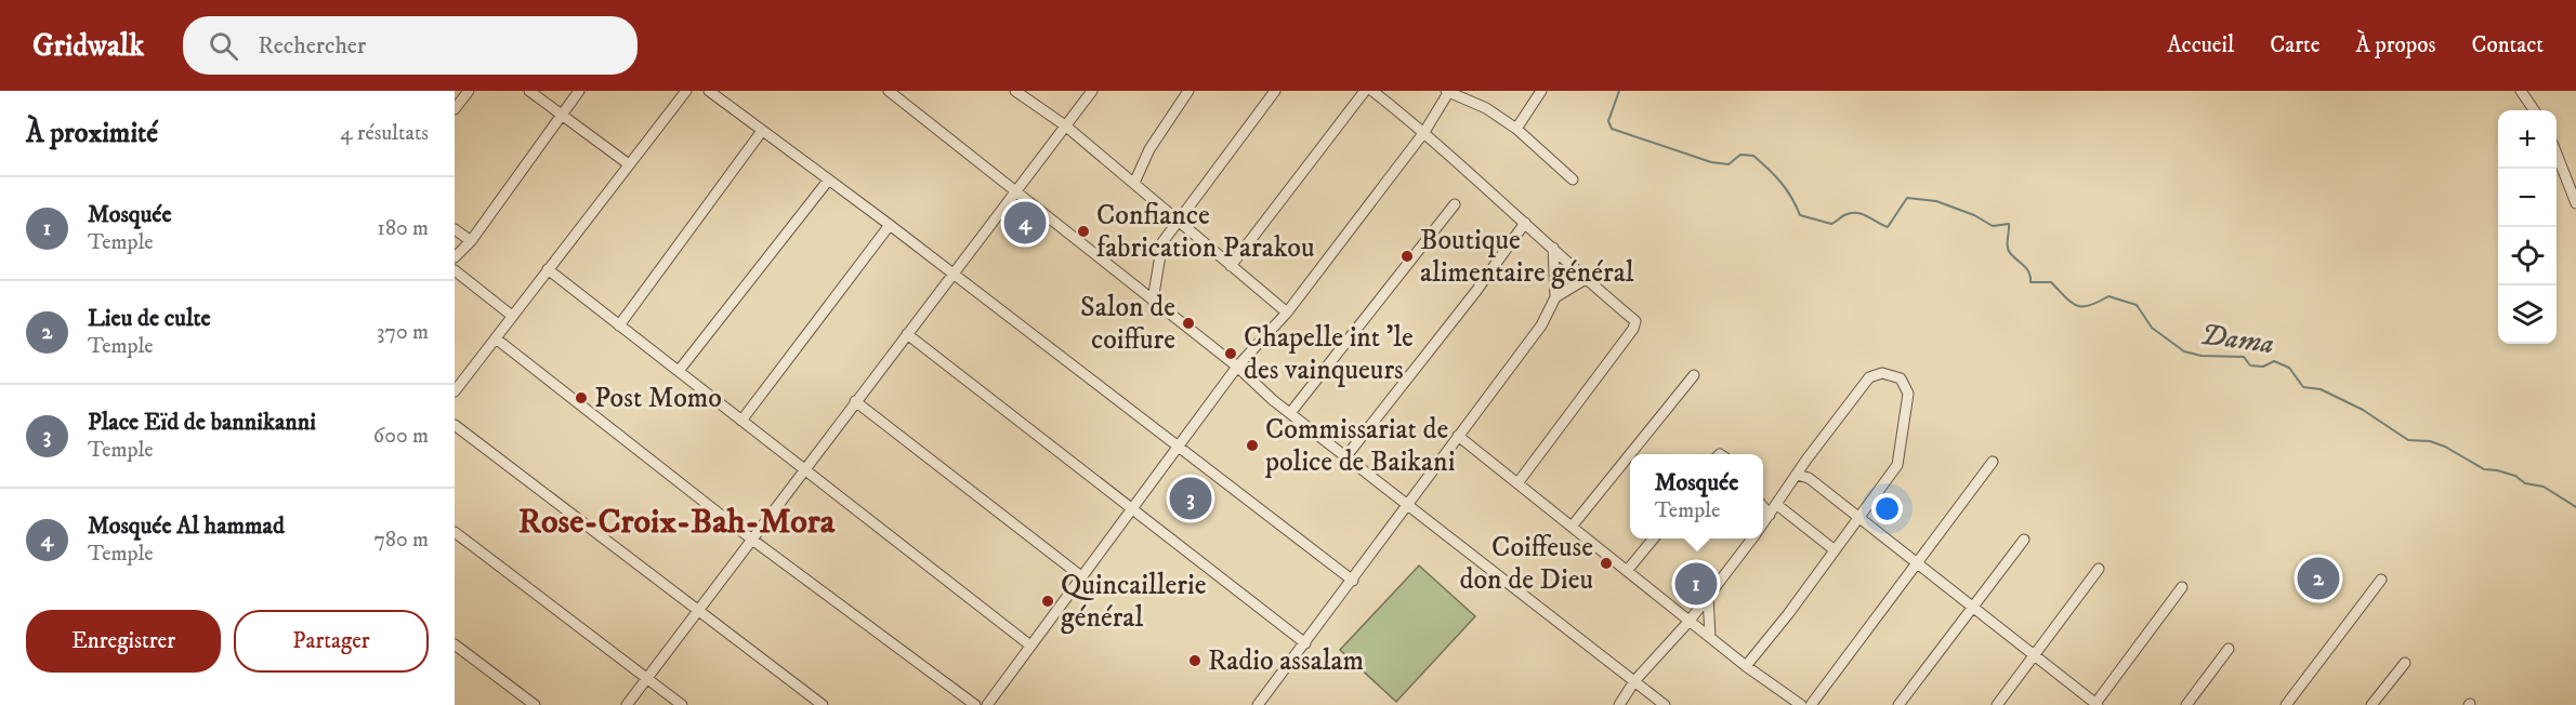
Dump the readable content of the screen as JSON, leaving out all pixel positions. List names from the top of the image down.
{
  "districts": ["Rose-Croix-Bah-Mora"],
  "water": ["Dama"],
  "places": [
    "Confiance fabrication Parakou",
    "Boutique alimentaire général",
    "Salon de coiffure",
    "Chapelle int 'le des vainqueurs",
    "Post Momo",
    "Commissariat de police de Baikani",
    "Coiffeuse don de Dieu",
    "Quincaillerie général",
    "Radio assalam"
  ],
  "page": {
    "header": "Gridwalk",
    "search": "Rechercher",
    "nav": [
      "Accueil",
      "Carte",
      "À propos",
      "Contact"
    ],
    "heading": ["À proximité", "4 résultats"],
    "map_buttons": ["+", "−"],
    "list": [
      {
        "mark": "1",
        "name": "Mosquée",
        "note": "Temple",
        "value": "180 m"
      },
      {
        "mark": "2",
        "name": "Lieu de culte",
        "note": "Temple",
        "value": "370 m"
      },
      {
        "mark": "3",
        "name": "Place Eïd de bannikanni",
        "note": "Temple",
        "value": "600 m"
      },
      {
        "mark": "4",
        "name": "Mosquée Al hammad",
        "note": "Temple",
        "value": "780 m"
      }
    ],
    "pins": [
      "4",
      "3",
      "2",
      "1"
    ],
    "popup": ["Mosquée", "Temple"],
    "buttons": ["Enregistrer", "Partager"]
  }
}
